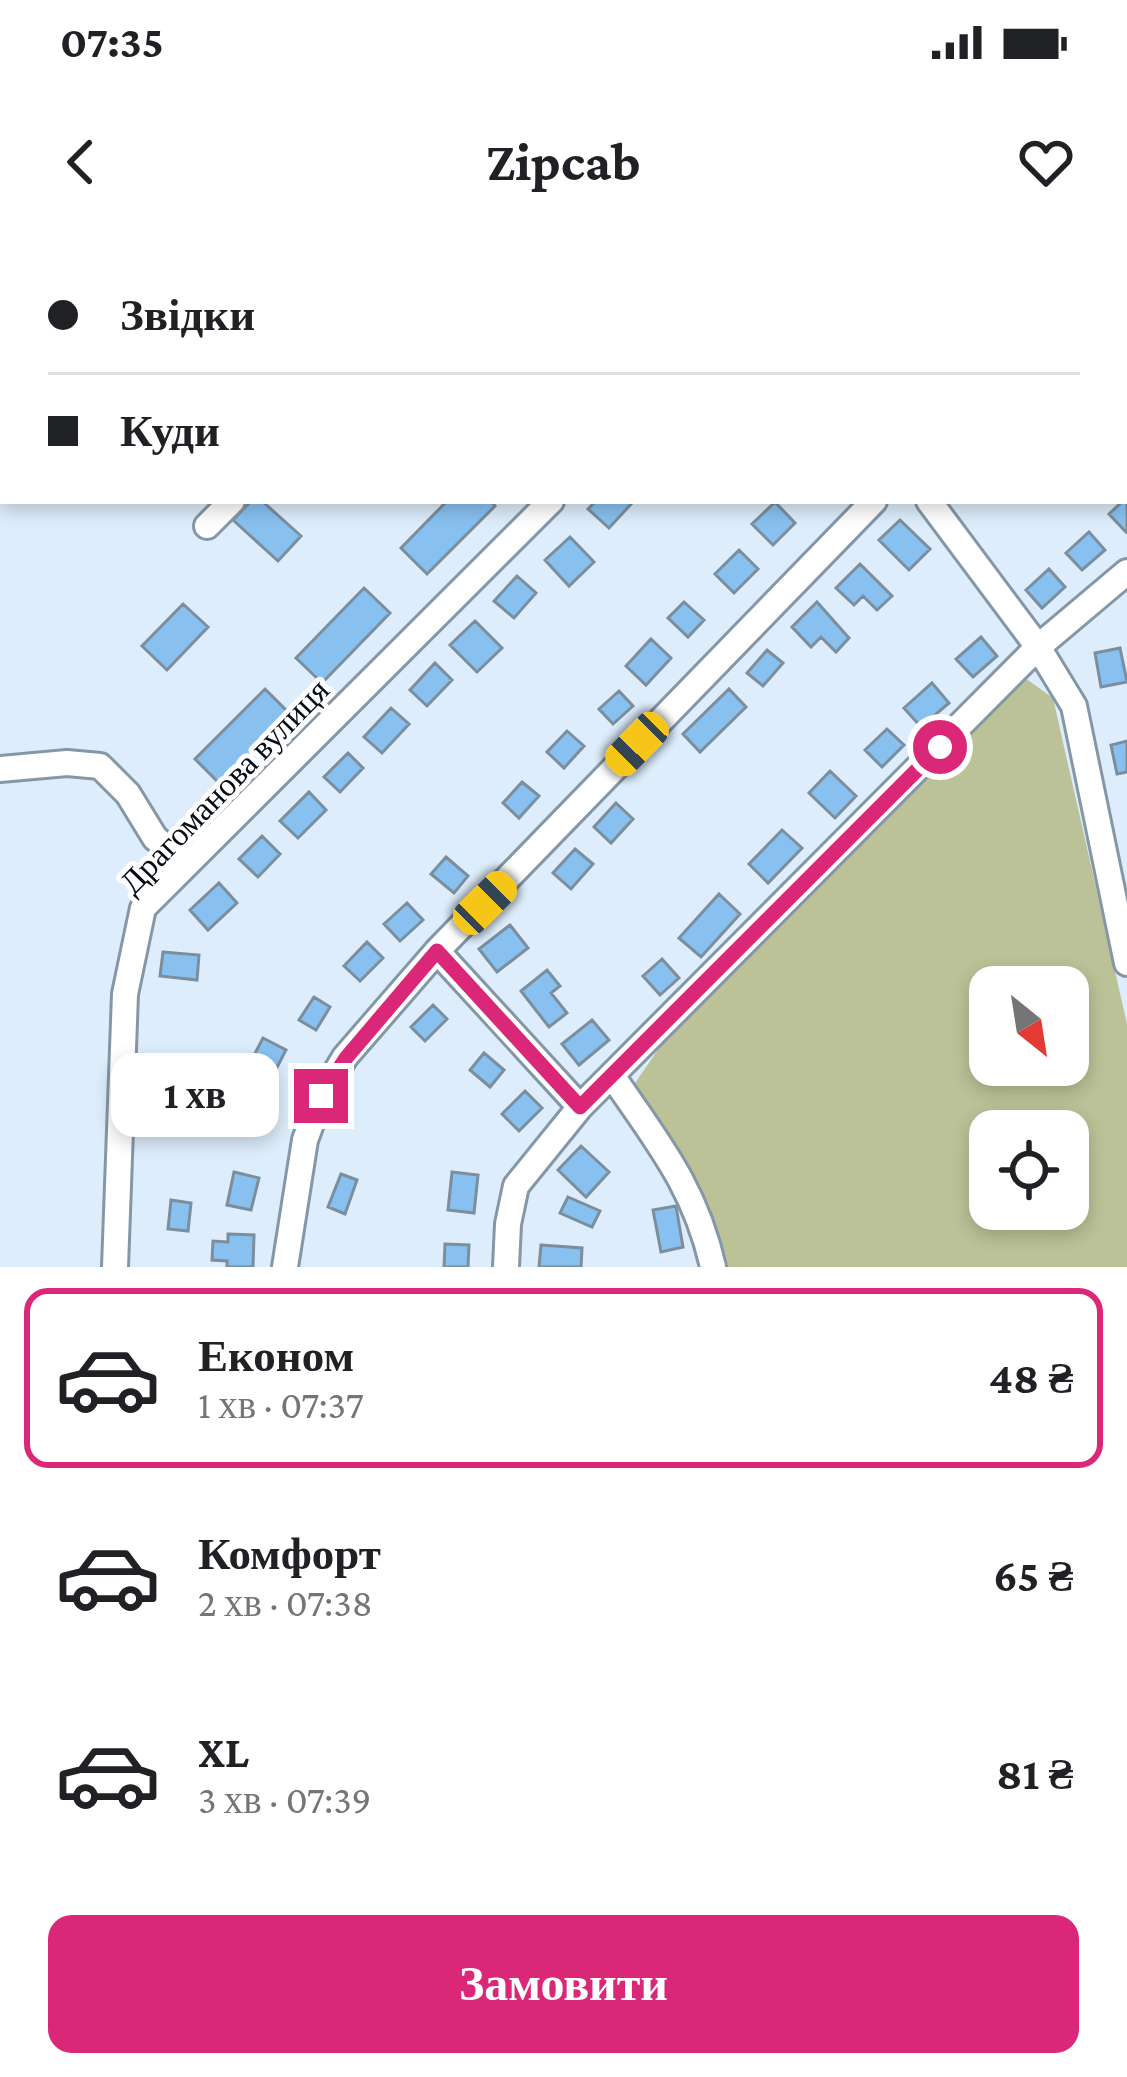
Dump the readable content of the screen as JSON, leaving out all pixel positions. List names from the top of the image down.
{
  "streets": {
    "street": ["Драгоманова вулиця"]
  },
  "north": "bottom right",
  "page": {
    "status": "07:35",
    "header": "Zipcab",
    "banner": ["Звідки", "Куди"],
    "bubble": "1 хв",
    "list": [
      {
        "name": "Економ",
        "note": "1 хв · 07:37",
        "value": "48 ₴"
      },
      {
        "name": "Комфорт",
        "note": "2 хв · 07:38",
        "value": "65 ₴"
      },
      {
        "name": "XL",
        "note": "3 хв · 07:39",
        "value": "81 ₴"
      }
    ],
    "buttons": "Замовити"
  }
}
